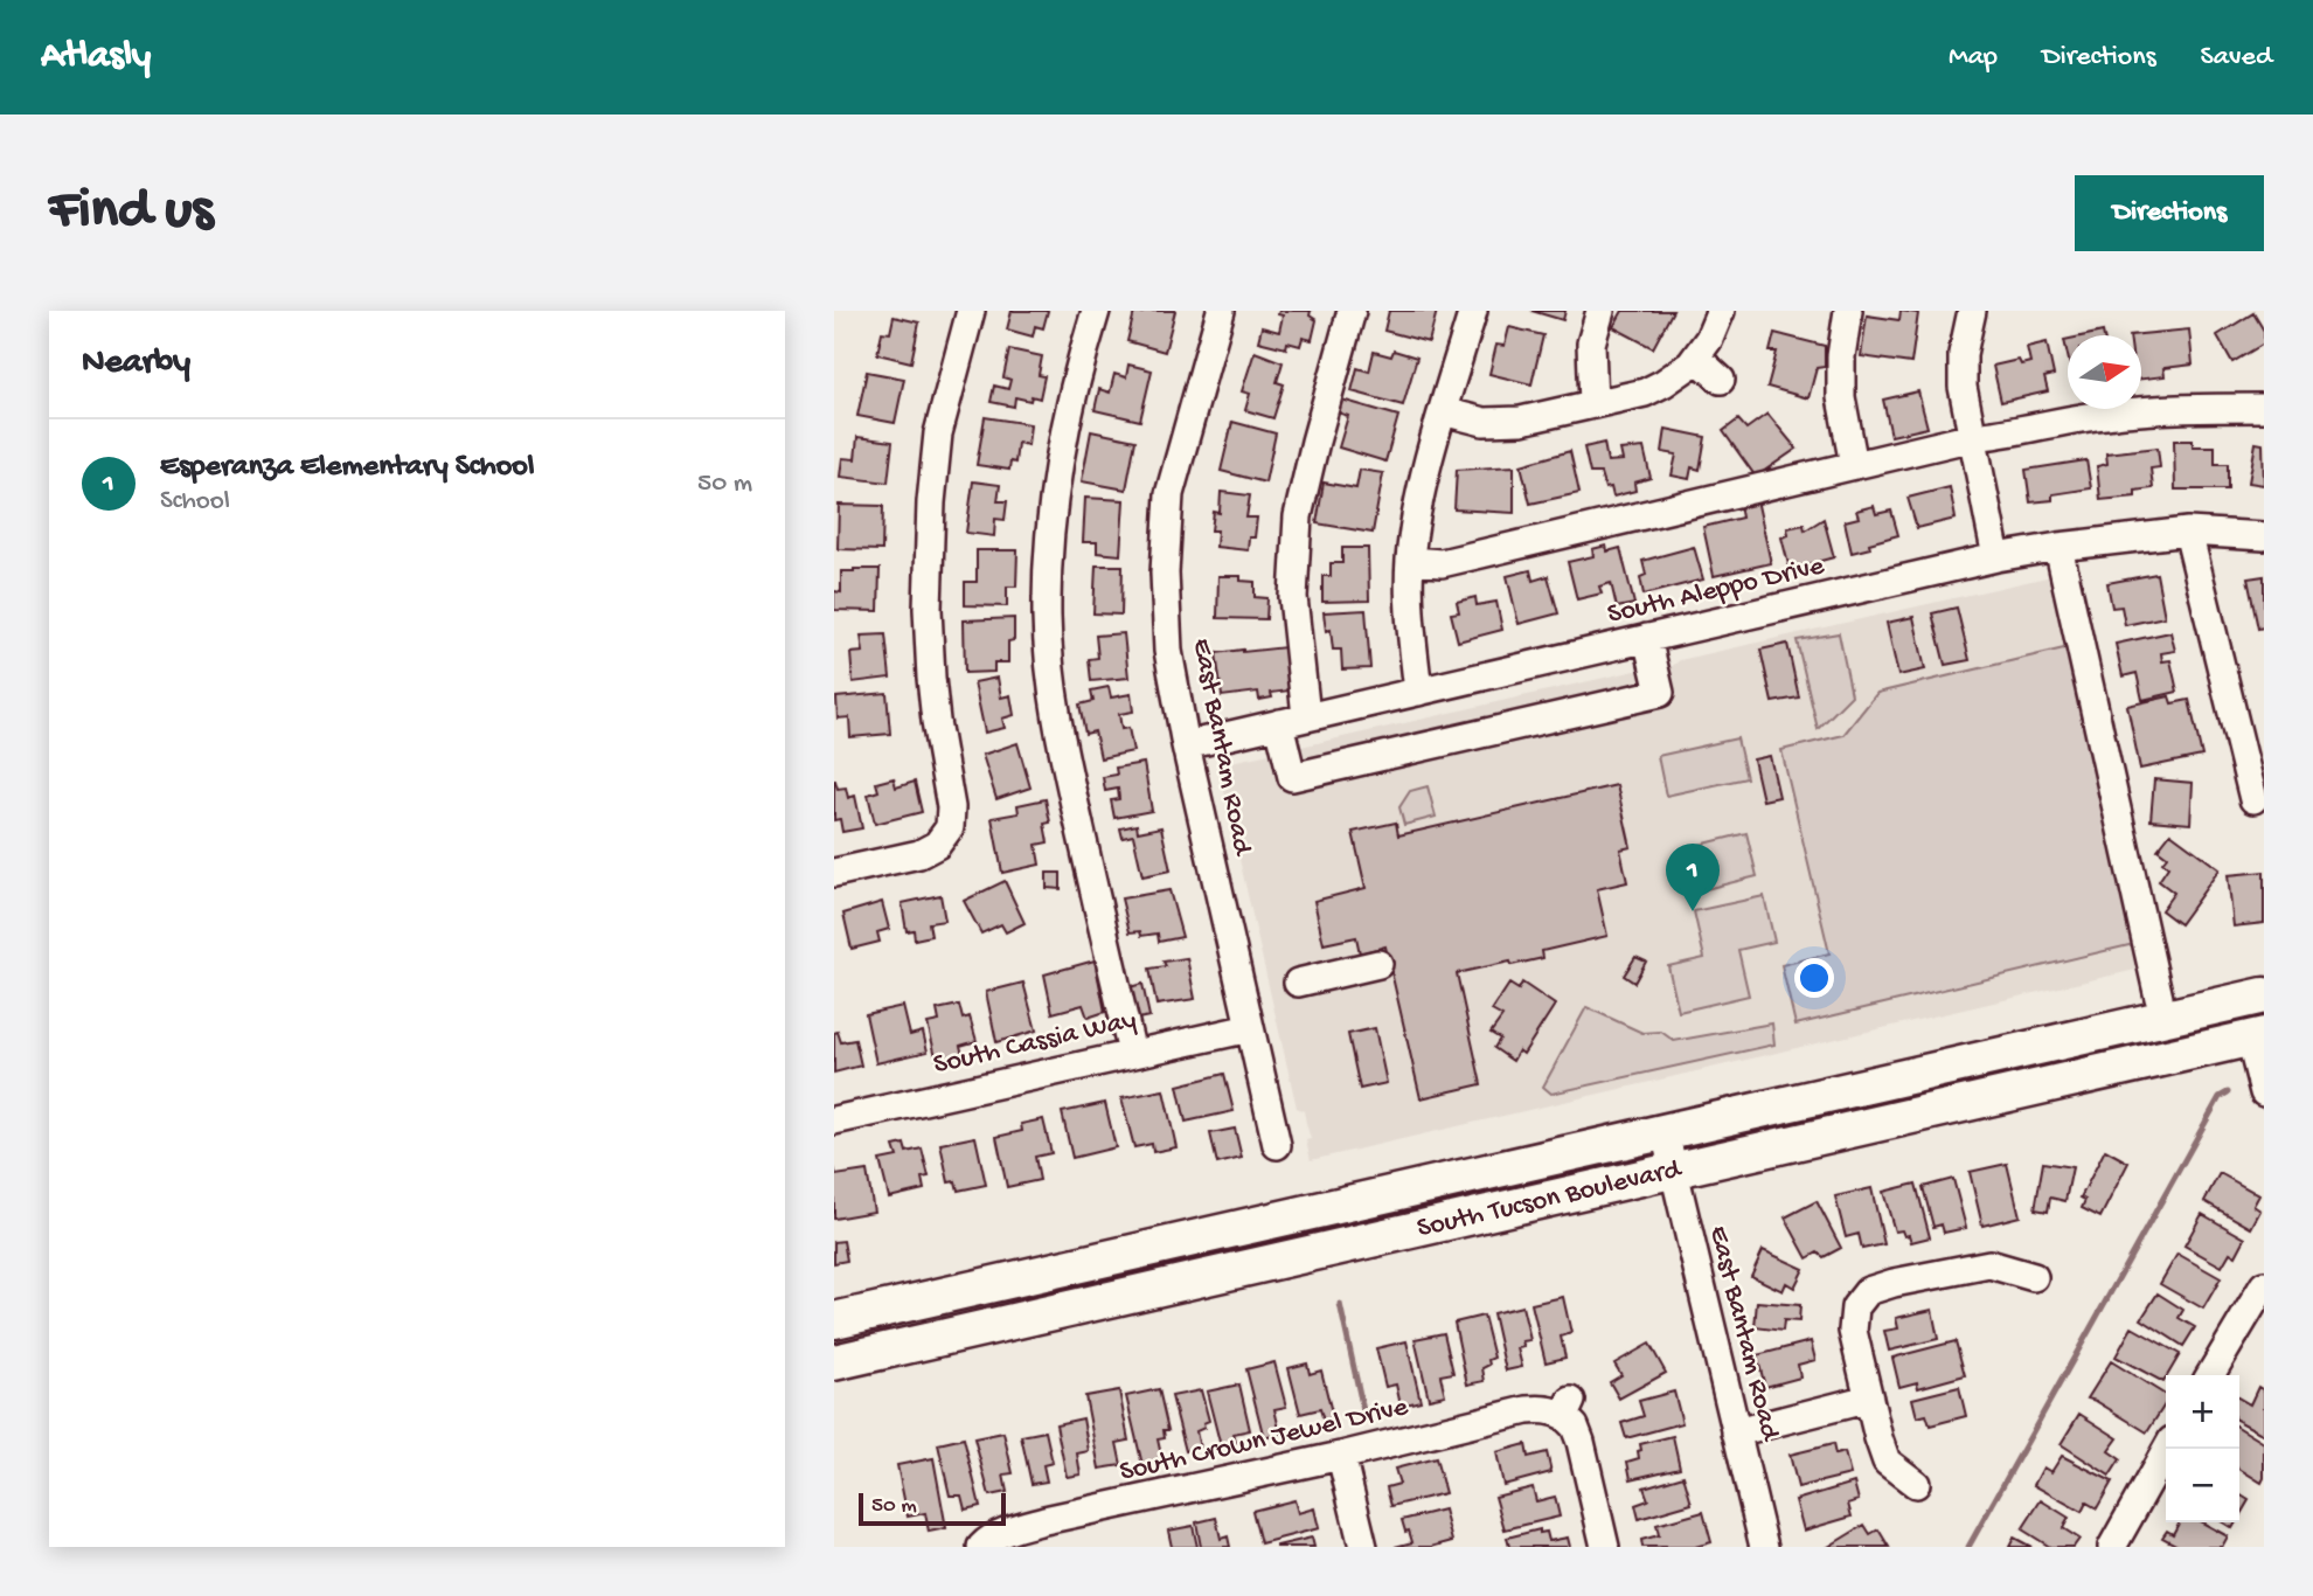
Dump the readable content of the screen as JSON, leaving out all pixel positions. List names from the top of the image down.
{
  "streets": {
    "main road": ["South Tucson Boulevard"],
    "street": [
      "South Aleppo Drive",
      "East Bantam Road",
      "South Cassia Way",
      "South Crown Jewel Drive"
    ]
  },
  "crossings": [
    ["South Aleppo Drive", "East Bantam Road"],
    ["East Bantam Road", "South Cassia Way"],
    ["East Bantam Road", "South Tucson Boulevard"]
  ],
  "scale_bar": "50 m",
  "north": "right",
  "page": {
    "header": "Atlasly",
    "nav": ["Map", "Directions", "Saved"],
    "buttons": "Directions",
    "title": "Find us",
    "heading": "Nearby",
    "list": [
      {
        "mark": "1",
        "name": "Esperanza Elementary School",
        "note": "School",
        "value": "50 m"
      }
    ],
    "pins": "1",
    "map_buttons": ["+", "−"],
    "scale": "50 m"
  }
}
